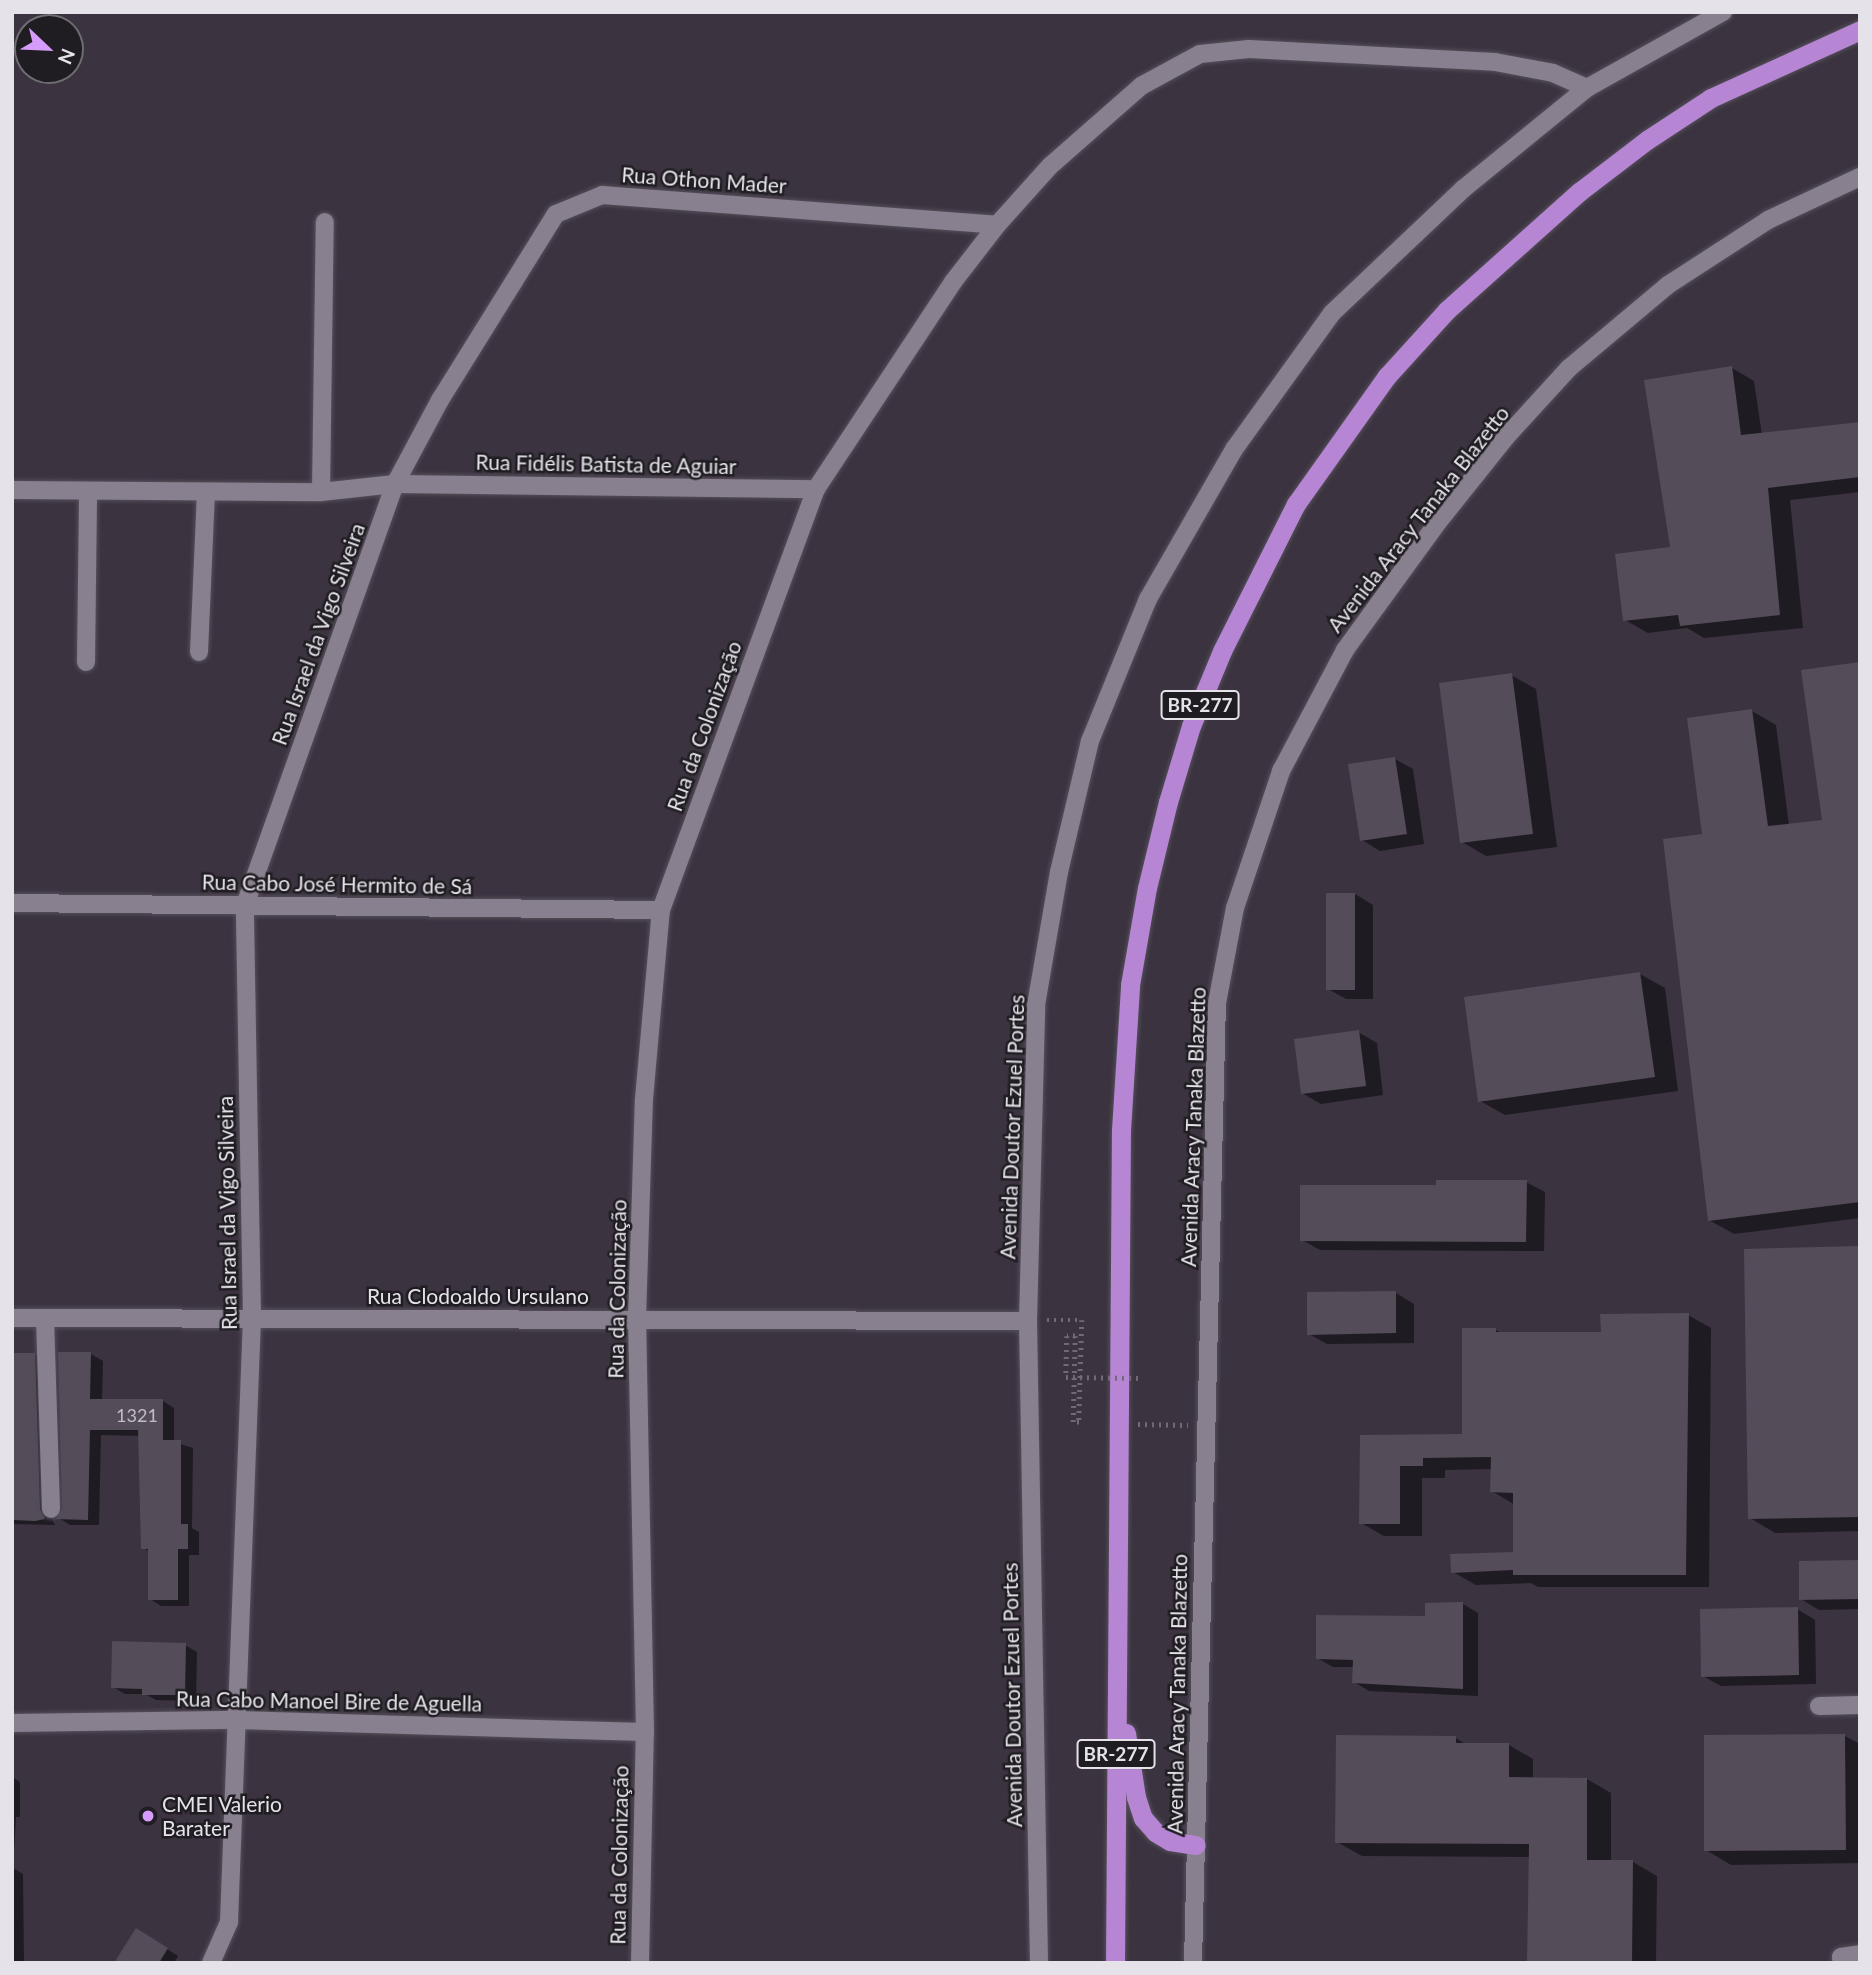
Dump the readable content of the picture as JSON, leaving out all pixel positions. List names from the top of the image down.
{
  "streets": {
    "highway": ["BR-277"],
    "street": [
      "Rua Othon Mader",
      "Rua Fidélis Batista de Aguiar",
      "Avenida Aracy Tanaka Blazetto",
      "Rua Israel da Vigo Silveira",
      "Rua da Colonização",
      "Rua Cabo José Hermito de Sá",
      "Avenida Doutor Ezuel Portes",
      "Rua Clodoaldo Ursulano",
      "Rua Cabo Manoel Bire de Aguella"
    ]
  },
  "crossings": [
    ["Rua Othon Mader", "Rua Fidélis Batista de Aguiar"],
    ["Rua Othon Mader", "Rua Israel da Vigo Silveira"],
    ["Rua Othon Mader", "Rua da Colonização"],
    ["Rua Fidélis Batista de Aguiar", "Rua Israel da Vigo Silveira"],
    ["Rua Fidélis Batista de Aguiar", "Rua da Colonização"],
    ["Rua Israel da Vigo Silveira", "Rua Cabo José Hermito de Sá"],
    ["Rua Israel da Vigo Silveira", "Rua Clodoaldo Ursulano"],
    ["Rua Israel da Vigo Silveira", "Rua Cabo Manoel Bire de Aguella"],
    ["Rua da Colonização", "Rua Cabo José Hermito de Sá"],
    ["Rua da Colonização", "Avenida Doutor Ezuel Portes"],
    ["Rua da Colonização", "Rua Clodoaldo Ursulano"],
    ["Rua da Colonização", "Rua Cabo Manoel Bire de Aguella"],
    ["Avenida Doutor Ezuel Portes", "Rua Clodoaldo Ursulano"]
  ],
  "places": ["CMEI Valerio Barater"],
  "house_numbers": ["1321"],
  "north": "bottom right"
}
